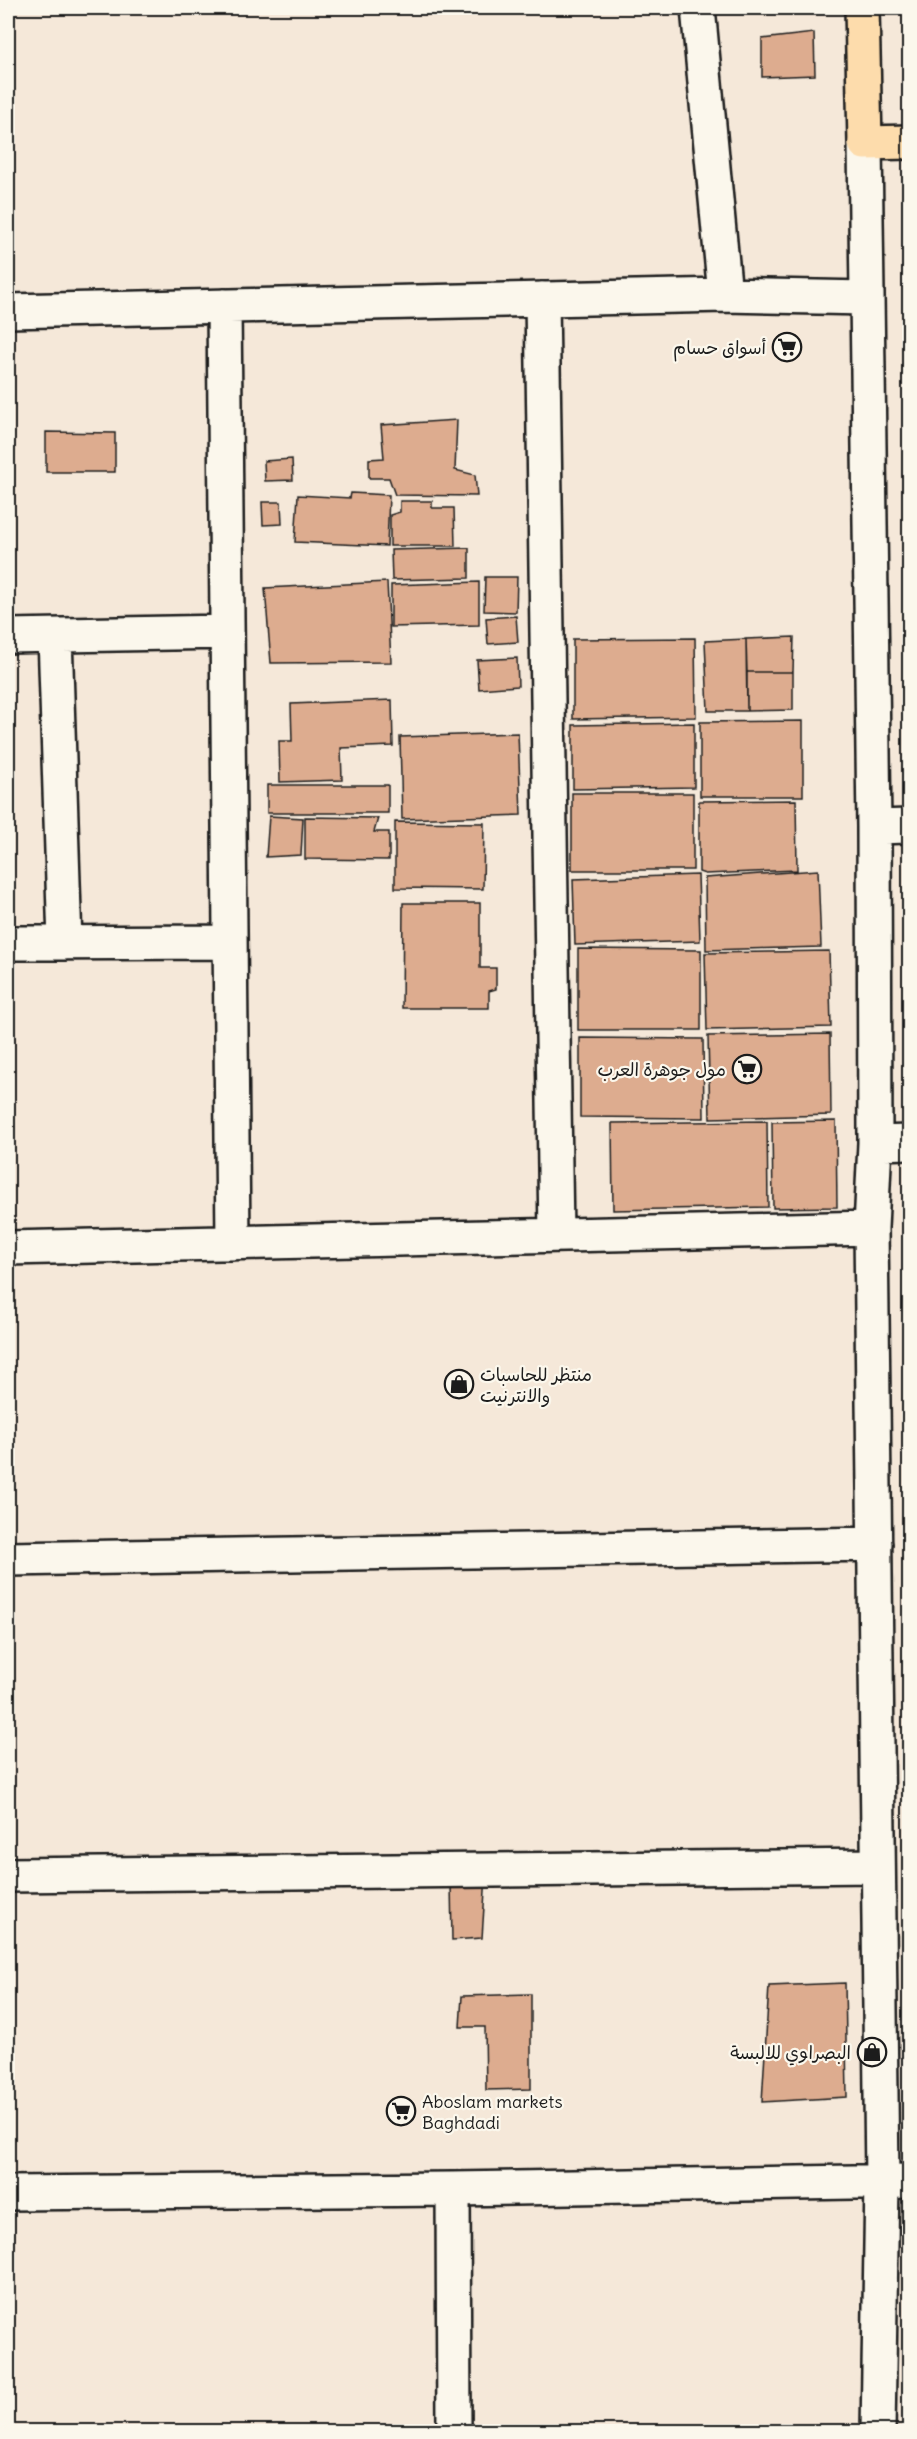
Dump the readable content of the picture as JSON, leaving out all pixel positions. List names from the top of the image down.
{
  "places": {
    "supermarket": ["أسواق حسام", "مول جوهرة العرب", "Aboslam markets Baghdadi"],
    "shop": ["منتظر للحاسبات والانترنيت", "البصراوي للالبسة"]
  }
}
